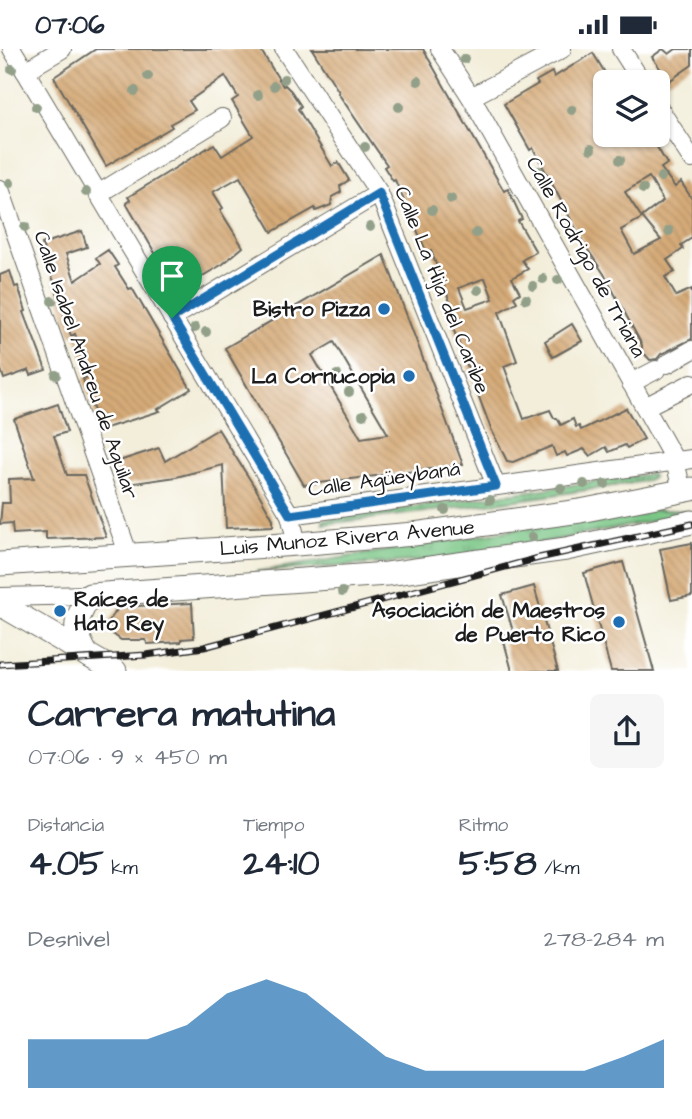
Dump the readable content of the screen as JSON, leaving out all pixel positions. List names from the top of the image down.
{
  "streets": {
    "main road": ["Luis Munoz Rivera Avenue"],
    "street": [
      "Calle Rodrigo de Triana",
      "Calle La Hija del Caribe",
      "Calle Isabel Andreu de Aguilar",
      "Calle Agüeybaná"
    ]
  },
  "crossings": [
    ["Calle Rodrigo de Triana", "Calle Agüeybaná"],
    ["Calle Rodrigo de Triana", "Luis Munoz Rivera Avenue"],
    ["Calle La Hija del Caribe", "Calle Agüeybaná"],
    ["Calle Isabel Andreu de Aguilar", "Luis Munoz Rivera Avenue"]
  ],
  "places": [
    "Bistro Pizza",
    "La Cornucopia",
    "Raíces de Hato Rey",
    "Asociación de Maestros de Puerto Rico"
  ],
  "page": {
    "status": "07:06",
    "heading": ["Carrera matutina", "07:06 · 9 × 450 m"],
    "stats": [
      ["Distancia", "4.05 km"],
      ["Tiempo", "24:10"],
      ["Ritmo", "5:58 /km"]
    ],
    "chart": ["Desnivel", "278–284 m"]
  }
}
